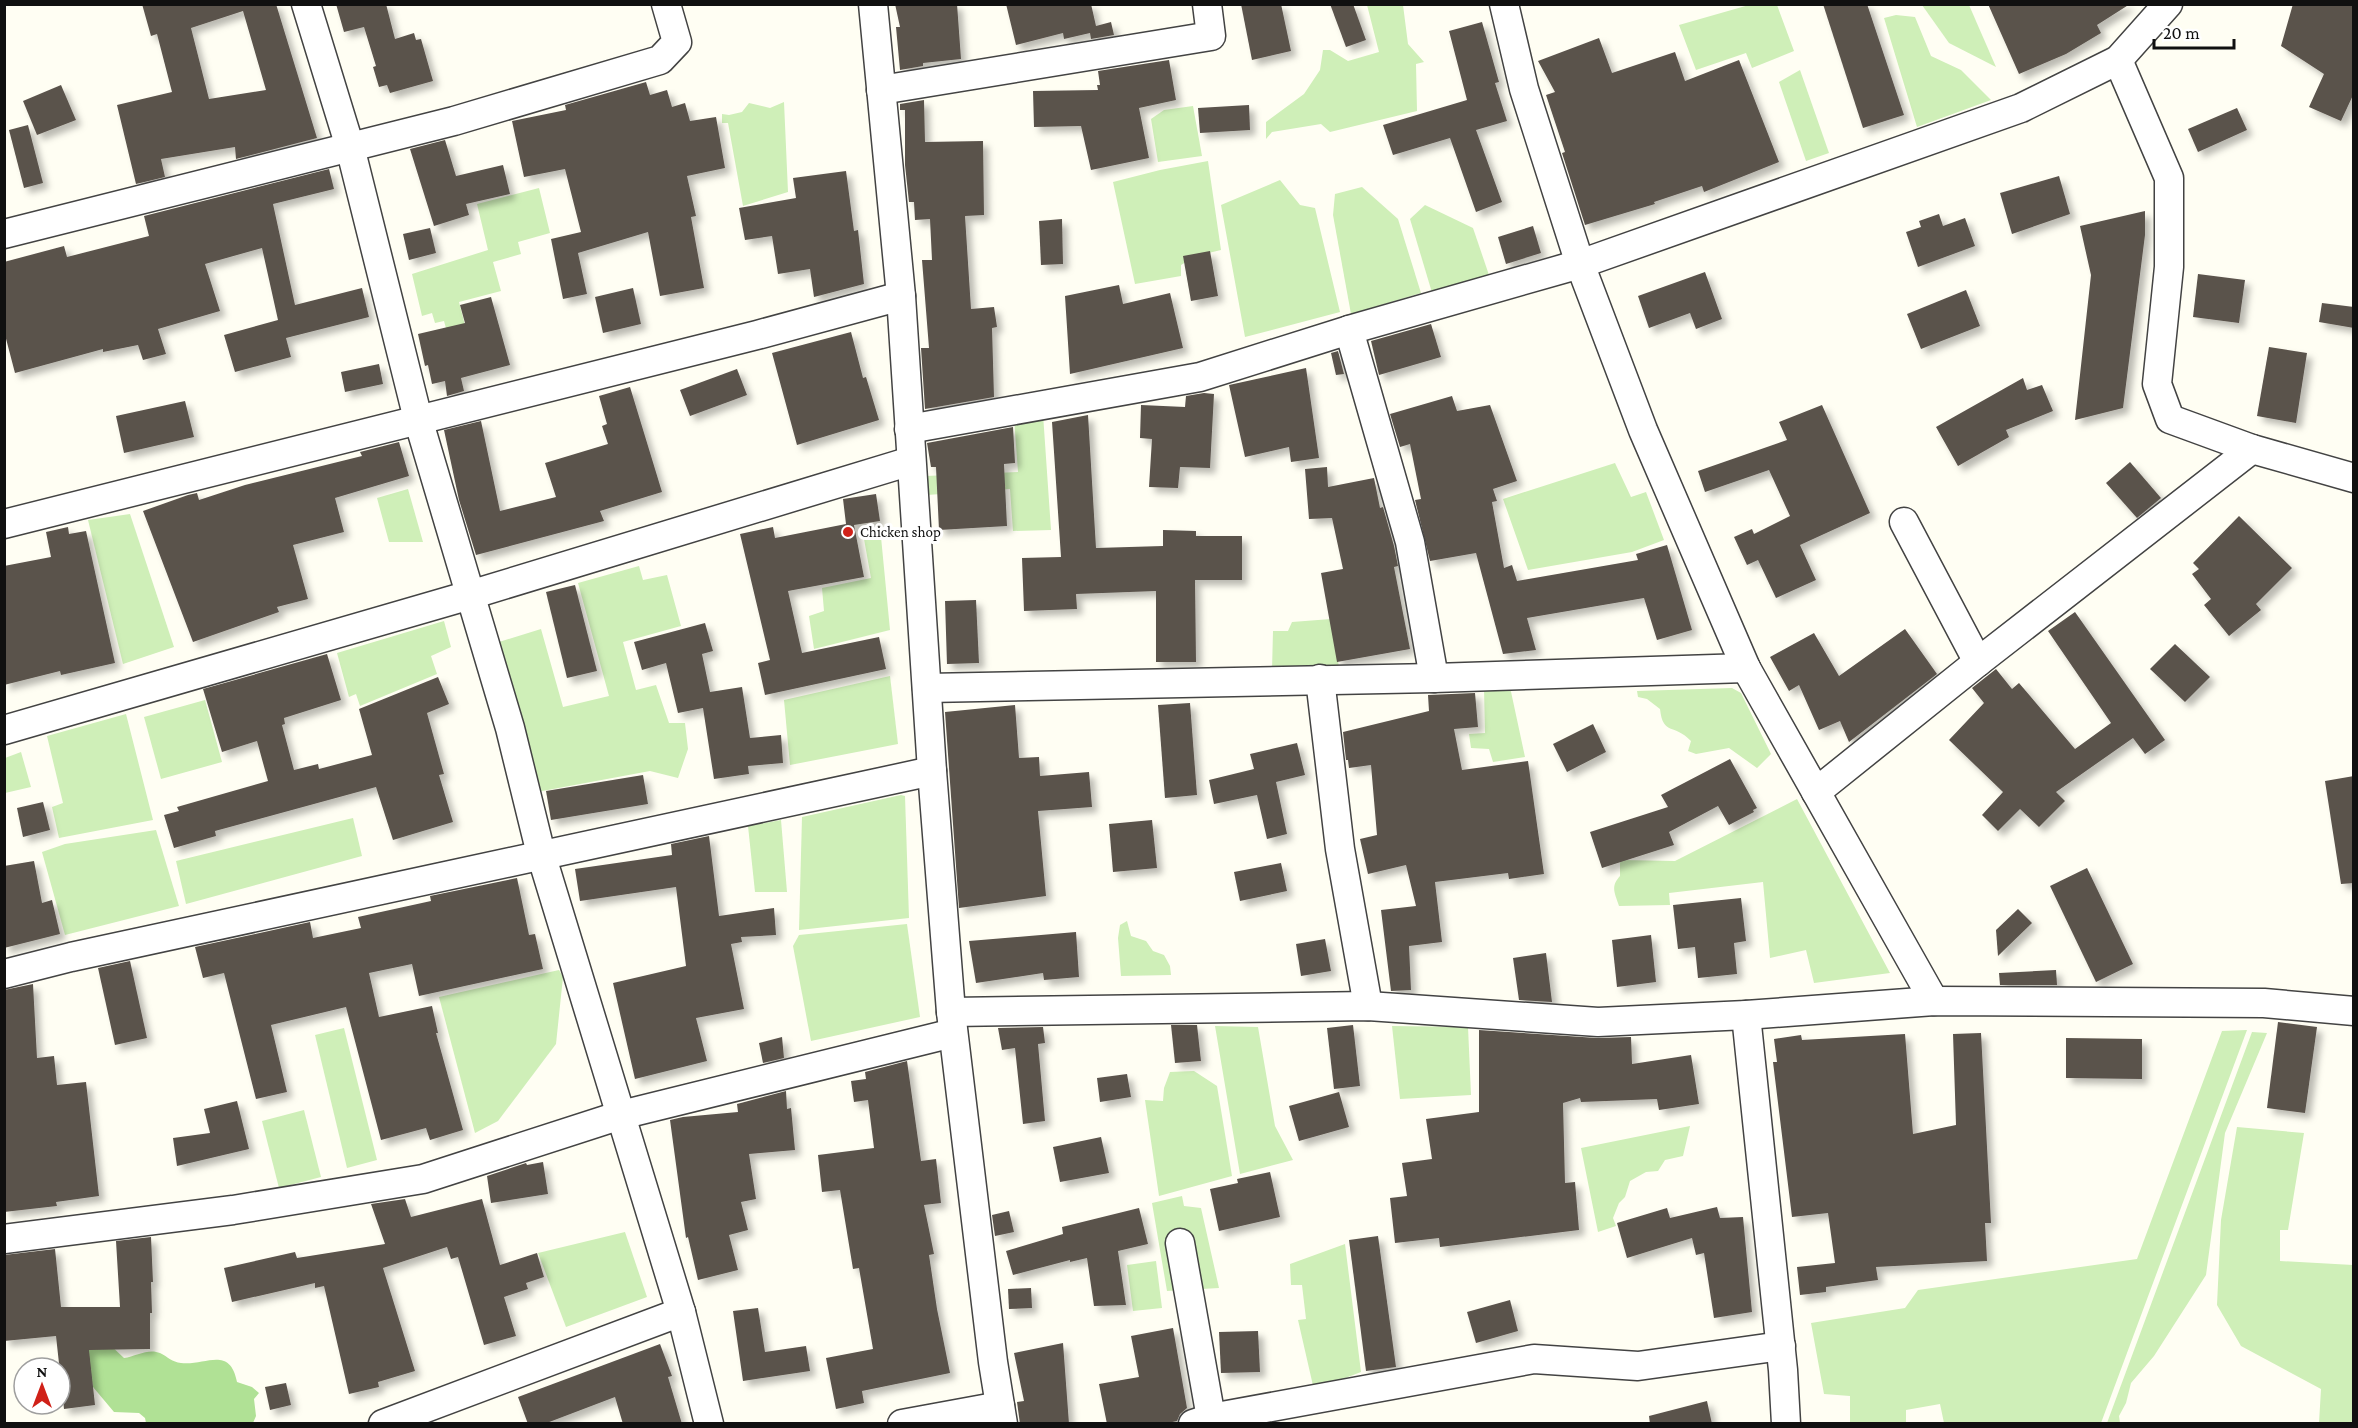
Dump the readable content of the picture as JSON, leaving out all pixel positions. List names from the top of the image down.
{
  "places": ["Chicken shop"],
  "scale_bar": "20 m",
  "north": "top"
}
